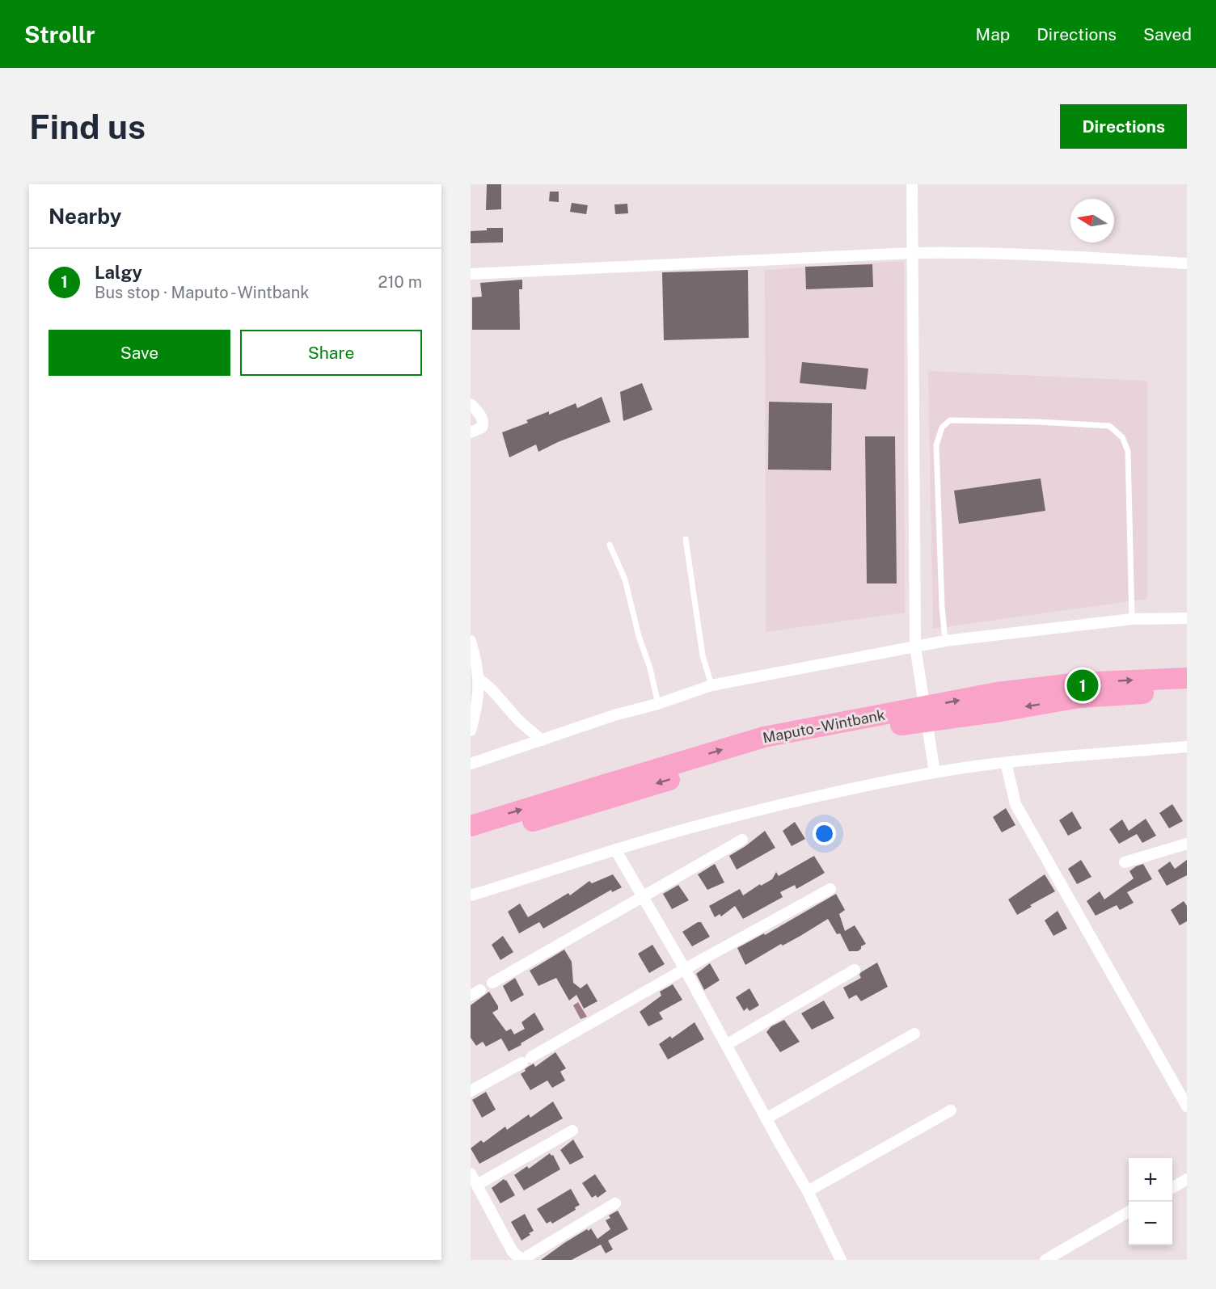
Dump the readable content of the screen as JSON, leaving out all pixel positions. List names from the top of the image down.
{
  "streets": {
    "highway": ["Maputo - Wintbank"]
  },
  "north": "left",
  "page": {
    "header": "Strollr",
    "nav": ["Map", "Directions", "Saved"],
    "buttons": [
      "Directions",
      ["Save", "Share"]
    ],
    "title": "Find us",
    "heading": "Nearby",
    "list": [
      {
        "mark": "1",
        "name": "Lalgy",
        "note": "Bus stop · Maputo - Wintbank",
        "value": "210 m"
      }
    ],
    "pins": "1",
    "map_buttons": ["+", "−"]
  }
}
